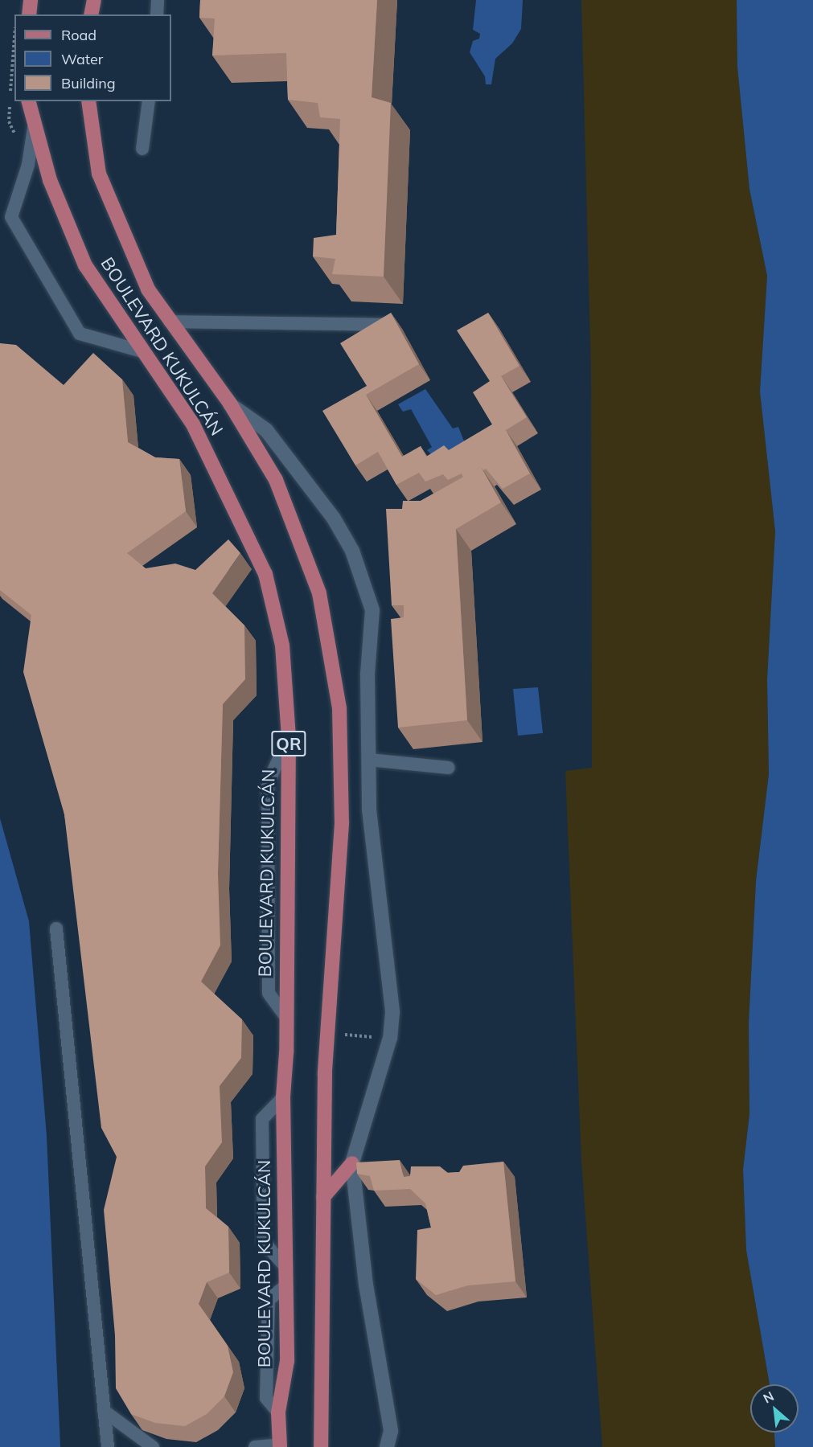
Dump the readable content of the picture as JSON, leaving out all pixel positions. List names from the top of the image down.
{
  "streets": {
    "main road": ["BOULEVARD KUKULCÁN", "QR"]
  },
  "legend": ["Road", "Water", "Building"],
  "north": "top left"
}
